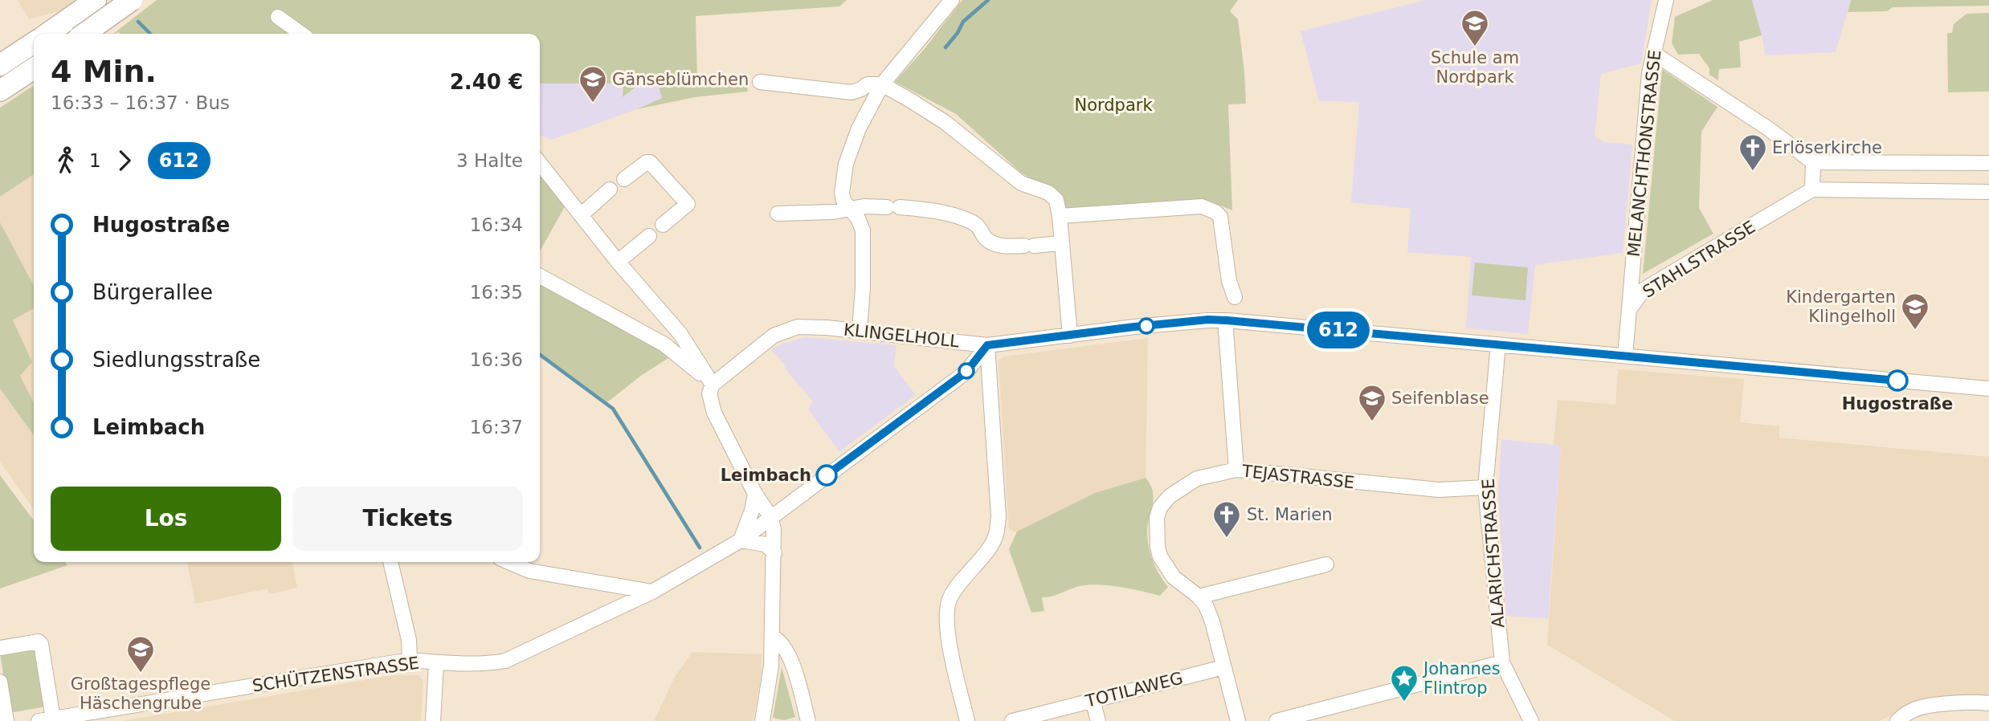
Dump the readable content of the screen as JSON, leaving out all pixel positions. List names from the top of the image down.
{
  "streets": {
    "street": [
      "MELANCHTHONSTRASSE",
      "STAHLSTRASSE",
      "KLINGELHOLL",
      "TEJASTRASSE",
      "ALARICHSTRASSE",
      "SCHÜTZENSTRASSE",
      "TOTILAWEG"
    ]
  },
  "crossings": [
    ["MELANCHTHONSTRASSE", "STAHLSTRASSE"],
    ["STAHLSTRASSE", "KLINGELHOLL"],
    ["KLINGELHOLL", "ALARICHSTRASSE"],
    ["KLINGELHOLL", "SCHÜTZENSTRASSE"],
    ["TEJASTRASSE", "ALARICHSTRASSE"]
  ],
  "parks": ["Nordpark"],
  "places": {
    "school or university": [
      "Schule am Nordpark",
      "Gänseblümchen",
      "Kindergarten Klingelholl",
      "Seifenblase",
      "Großtagespflege Häschengrube"
    ],
    "church": ["Erlöserkirche", "St. Marien"],
    "other": ["Hugostraße", "Leimbach"],
    "place": ["Johannes Flintrop"]
  },
  "lines": ["bus line 612"],
  "page": {
    "on_map": "612",
    "heading": ["4 Min.", "16:33 – 16:37 · Bus", "2.40 €"],
    "legs": ["1", "612", "3 Halte"],
    "list": [
      {
        "name": "Hugostraße",
        "value": "16:34"
      },
      {
        "name": "Bürgerallee",
        "value": "16:35"
      },
      {
        "name": "Siedlungsstraße",
        "value": "16:36"
      },
      {
        "name": "Leimbach",
        "value": "16:37"
      }
    ],
    "buttons": ["Los", "Tickets"]
  }
}
